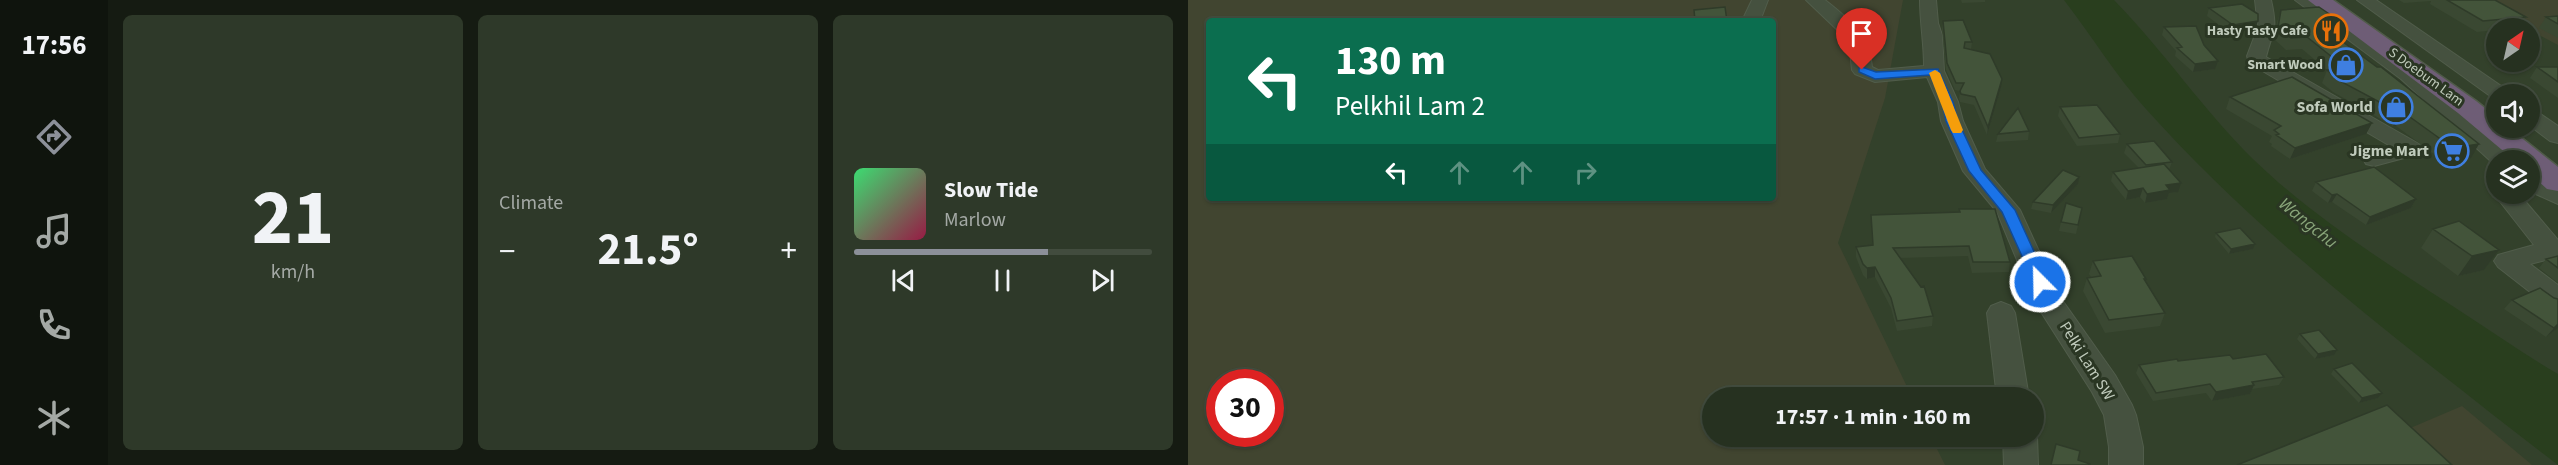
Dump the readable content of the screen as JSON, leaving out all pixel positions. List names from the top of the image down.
{
  "streets": {
    "highway": ["S Doebum Lam"],
    "street": ["Pelki Lam SW"]
  },
  "water": ["Wangchu"],
  "places": {
    "restaurant": ["Hasty Tasty Cafe"],
    "shop": ["Smart Wood", "Sofa World"],
    "supermarket": ["Jigme Mart"]
  },
  "north": "top right",
  "page": {
    "tabs": "17:56",
    "tile": [
      ["21", "km/h"],
      "Climate"
    ],
    "turn": ["130 m", "Pelkhil Lam 2"],
    "song": ["Slow Tide", "Marlow"],
    "heat": ["−", "21.5°", "+"],
    "limit": "30",
    "trip": "17:57 · 1 min · 160 m"
  }
}
